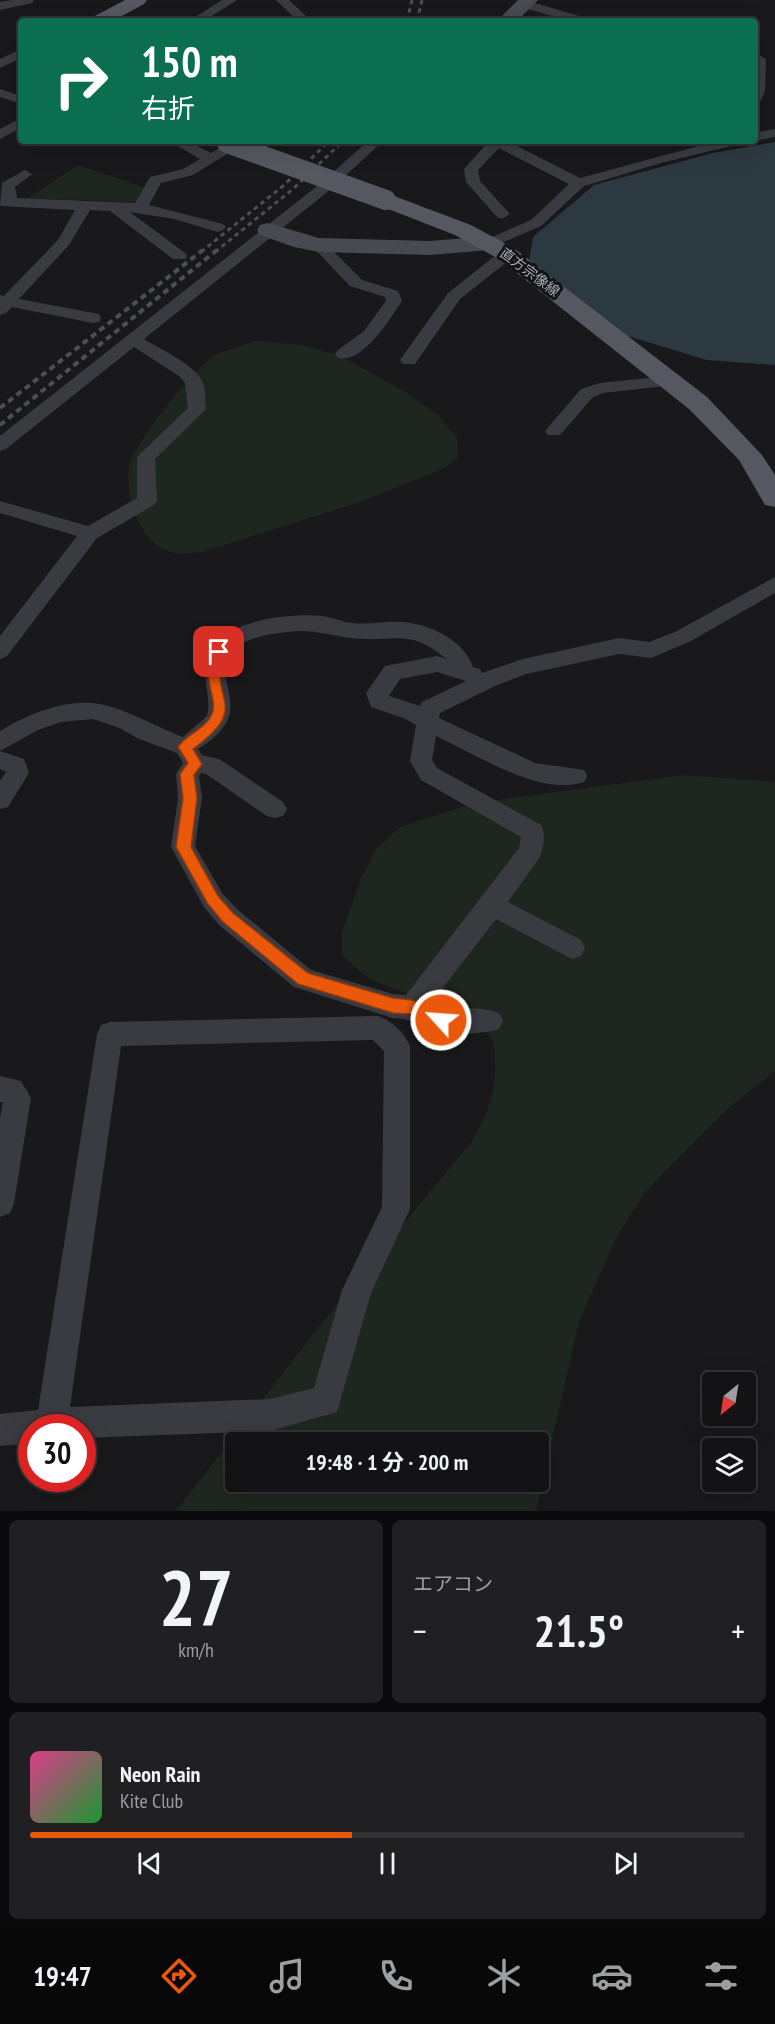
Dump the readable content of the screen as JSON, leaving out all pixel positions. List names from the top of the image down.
{
  "streets": {
    "main road": ["直方宗像線"]
  },
  "north": "bottom left",
  "page": {
    "turn": ["150 m", "右折"],
    "limit": "30",
    "trip": "19:48 · 1 分 · 200 m",
    "tile": [
      ["27", "km/h"],
      "エアコン"
    ],
    "heat": ["−", "21.5°", "+"],
    "song": ["Neon Rain", "Kite Club"],
    "tabs": "19:47"
  }
}
